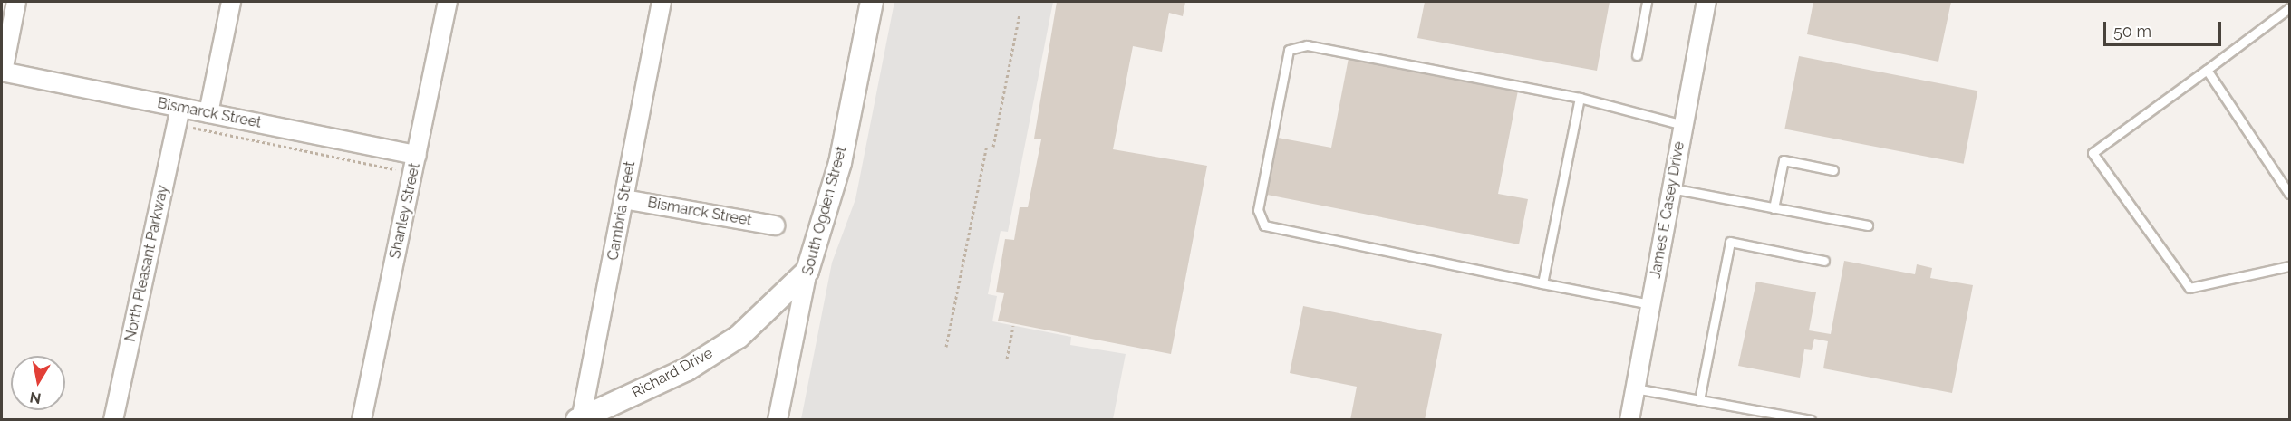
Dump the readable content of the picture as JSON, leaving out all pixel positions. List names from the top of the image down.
{
  "streets": {
    "street": [
      "Bismarck Street",
      "James E Casey Drive",
      "Shanley Street",
      "Cambria Street",
      "South Ogden Street",
      "North Pleasant Parkway",
      "Richard Drive"
    ]
  },
  "crossings": [
    ["Bismarck Street", "Shanley Street"],
    ["Bismarck Street", "Cambria Street"],
    ["Bismarck Street", "North Pleasant Parkway"],
    ["Cambria Street", "Richard Drive"],
    ["South Ogden Street", "Richard Drive"]
  ],
  "scale_bar": "50 m",
  "north": "bottom"
}
